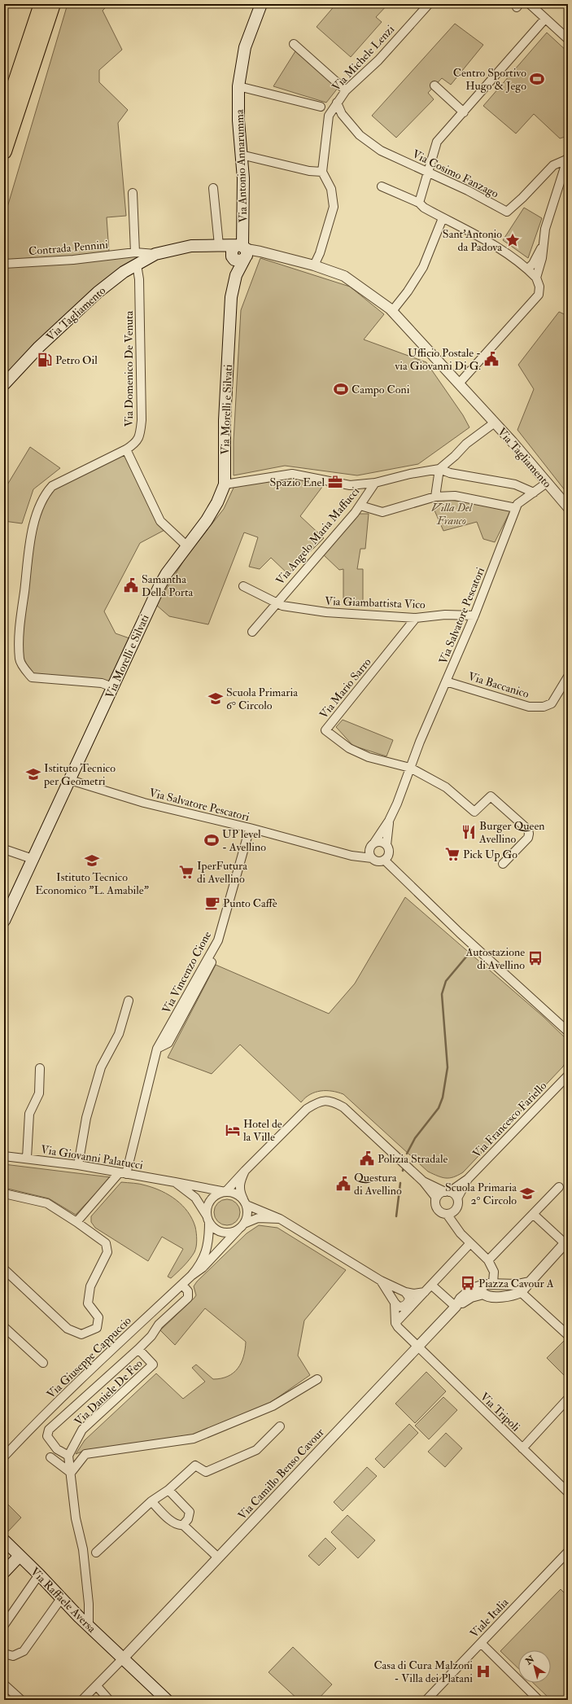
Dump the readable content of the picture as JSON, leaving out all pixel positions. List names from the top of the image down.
{
  "streets": {
    "main road": [
      "Via Antonio Annarumma",
      "Via Tagliamento",
      "Via Morelli e Silvati",
      "Via Raffaele Aversa"
    ],
    "street": [
      "Via Michele Lenzi",
      "Via Cosimo Fanzago",
      "Contrada Pennini",
      "Via Domenico De Venuta",
      "Via Angelo Maria Maffucci",
      "Via Giambattista Vico",
      "Via Salvatore Pescatori",
      "Via Baccanico",
      "Via Mario Sarro",
      "Via Vincenzo Cione",
      "Via Francesco Fariello",
      "Via Giovanni Palatucci",
      "Via Giuseppe Cappuccio",
      "Via Daniele De Feo",
      "Via Tripoli",
      "Via Camillo Benso Cavour",
      "Viale Italia"
    ]
  },
  "crossings": [
    ["Via Michele Lenzi", "Via Cosimo Fanzago"],
    ["Via Antonio Annarumma", "Via Tagliamento"],
    ["Via Antonio Annarumma", "Via Morelli e Silvati"],
    ["Contrada Pennini", "Via Tagliamento"],
    ["Via Tagliamento", "Via Domenico De Venuta"],
    ["Via Tagliamento", "Via Salvatore Pescatori"],
    ["Via Domenico De Venuta", "Via Morelli e Silvati"],
    ["Via Morelli e Silvati", "Via Salvatore Pescatori"],
    ["Via Angelo Maria Maffucci", "Via Giambattista Vico"],
    ["Via Giambattista Vico", "Via Salvatore Pescatori"],
    ["Via Giambattista Vico", "Via Mario Sarro"],
    ["Via Salvatore Pescatori", "Via Baccanico"],
    ["Via Salvatore Pescatori", "Via Mario Sarro"],
    ["Via Salvatore Pescatori", "Via Vincenzo Cione"],
    ["Via Vincenzo Cione", "Via Giovanni Palatucci"],
    ["Via Giovanni Palatucci", "Via Giuseppe Cappuccio"],
    ["Via Giuseppe Cappuccio", "Via Daniele De Feo"],
    ["Via Tripoli", "Via Camillo Benso Cavour"],
    ["Via Camillo Benso Cavour", "Via Raffaele Aversa"]
  ],
  "parks": ["Villa Del Franco"],
  "places": {
    "sports": ["Centro Sportivo Hugo & Jego", "Campo Coni", "UP level - Avellino"],
    "place": ["Sant'Antonio da Padova"],
    "public building": [
      "Ufficio Postale - via Giovanni Di G.",
      "Samantha Della Porta",
      "Polizia Stradale",
      "Questura di Avellino"
    ],
    "fuel station": ["Petro Oil"],
    "office": ["Spazio Enel"],
    "school or university": [
      "Scuola Primaria 6° Circolo",
      "Istituto Tecnico per Geometri",
      "Istituto Tecnico Economico \"L. Amabile\"",
      "Scuola Primaria 2° Circolo"
    ],
    "restaurant": ["Burger Queen Avellino"],
    "supermarket": ["Pick Up Go", "IperFutura di Avellino"],
    "cafe": ["Punto Caffè"],
    "bus stop": ["Autostazione di Avellino", "Piazza Cavour A"],
    "hotel": ["Hotel de la Ville"],
    "hospital": ["Casa di Cura Malzoni - Villa dei Platani"]
  },
  "north": "top left"
}
